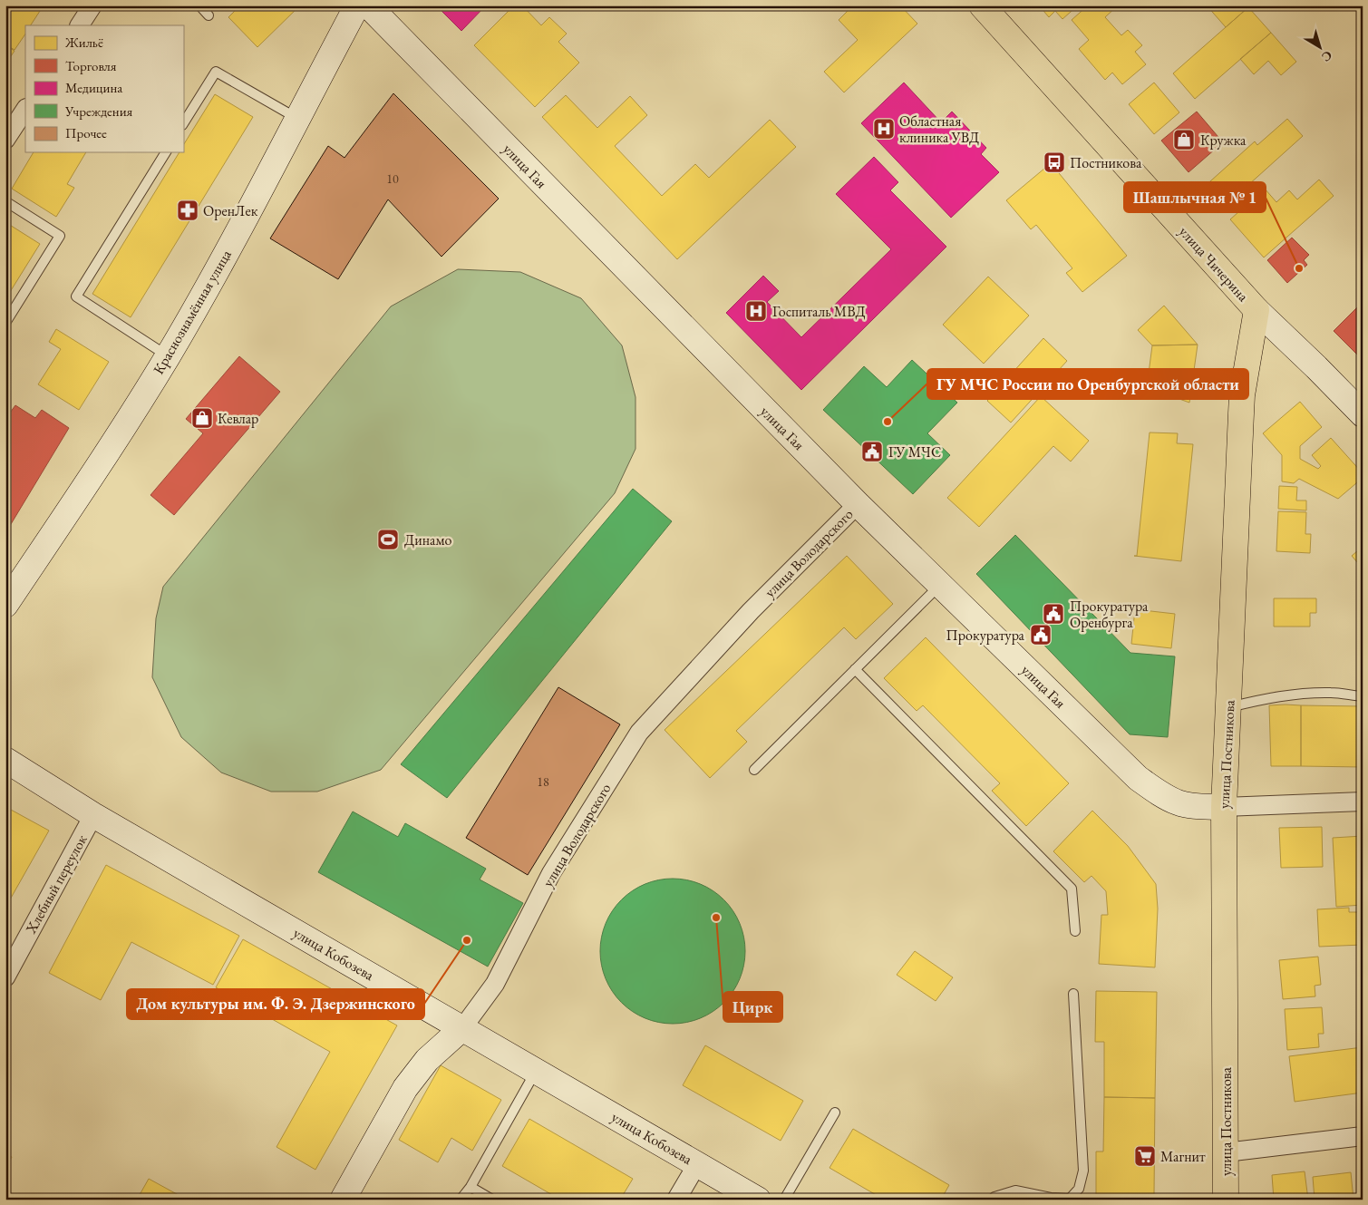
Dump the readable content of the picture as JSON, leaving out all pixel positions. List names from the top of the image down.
{
  "streets": {
    "main road": [
      "улица Гая",
      "улица Чичерина",
      "Краснознамённая улица",
      "улица Володарского",
      "улица Постникова",
      "улица Кобозева"
    ],
    "street": ["Хлебный переулок"]
  },
  "crossings": [
    ["улица Гая", "улица Володарского"],
    ["улица Гая", "улица Постникова"],
    ["улица Чичерина", "улица Постникова"],
    ["улица Володарского", "улица Кобозева"],
    ["Хлебный переулок", "улица Кобозева"]
  ],
  "places": {
    "hospital": ["Областная клиника УВД", "Госпиталь МВД"],
    "shop": ["Кружка", "Кевлар"],
    "bus stop": ["Постникова"],
    "pharmacy": ["ОренЛек"],
    "other": [
      "Шашлычная № 1",
      "ГУ МЧС России по Оренбургской области",
      "Цирк",
      "Дом культуры им. Ф. Э. Дзержинского"
    ],
    "public building": ["ГУ МЧС", "Прокуратура Оренбурга", "Прокуратура"],
    "sports": ["Динамо"],
    "supermarket": ["Магнит"]
  },
  "house_numbers": ["10", "18"],
  "legend": [
    "Жильё",
    "Торговля",
    "Медицина",
    "Учреждения",
    "Прочее"
  ],
  "north": "bottom right"
}
